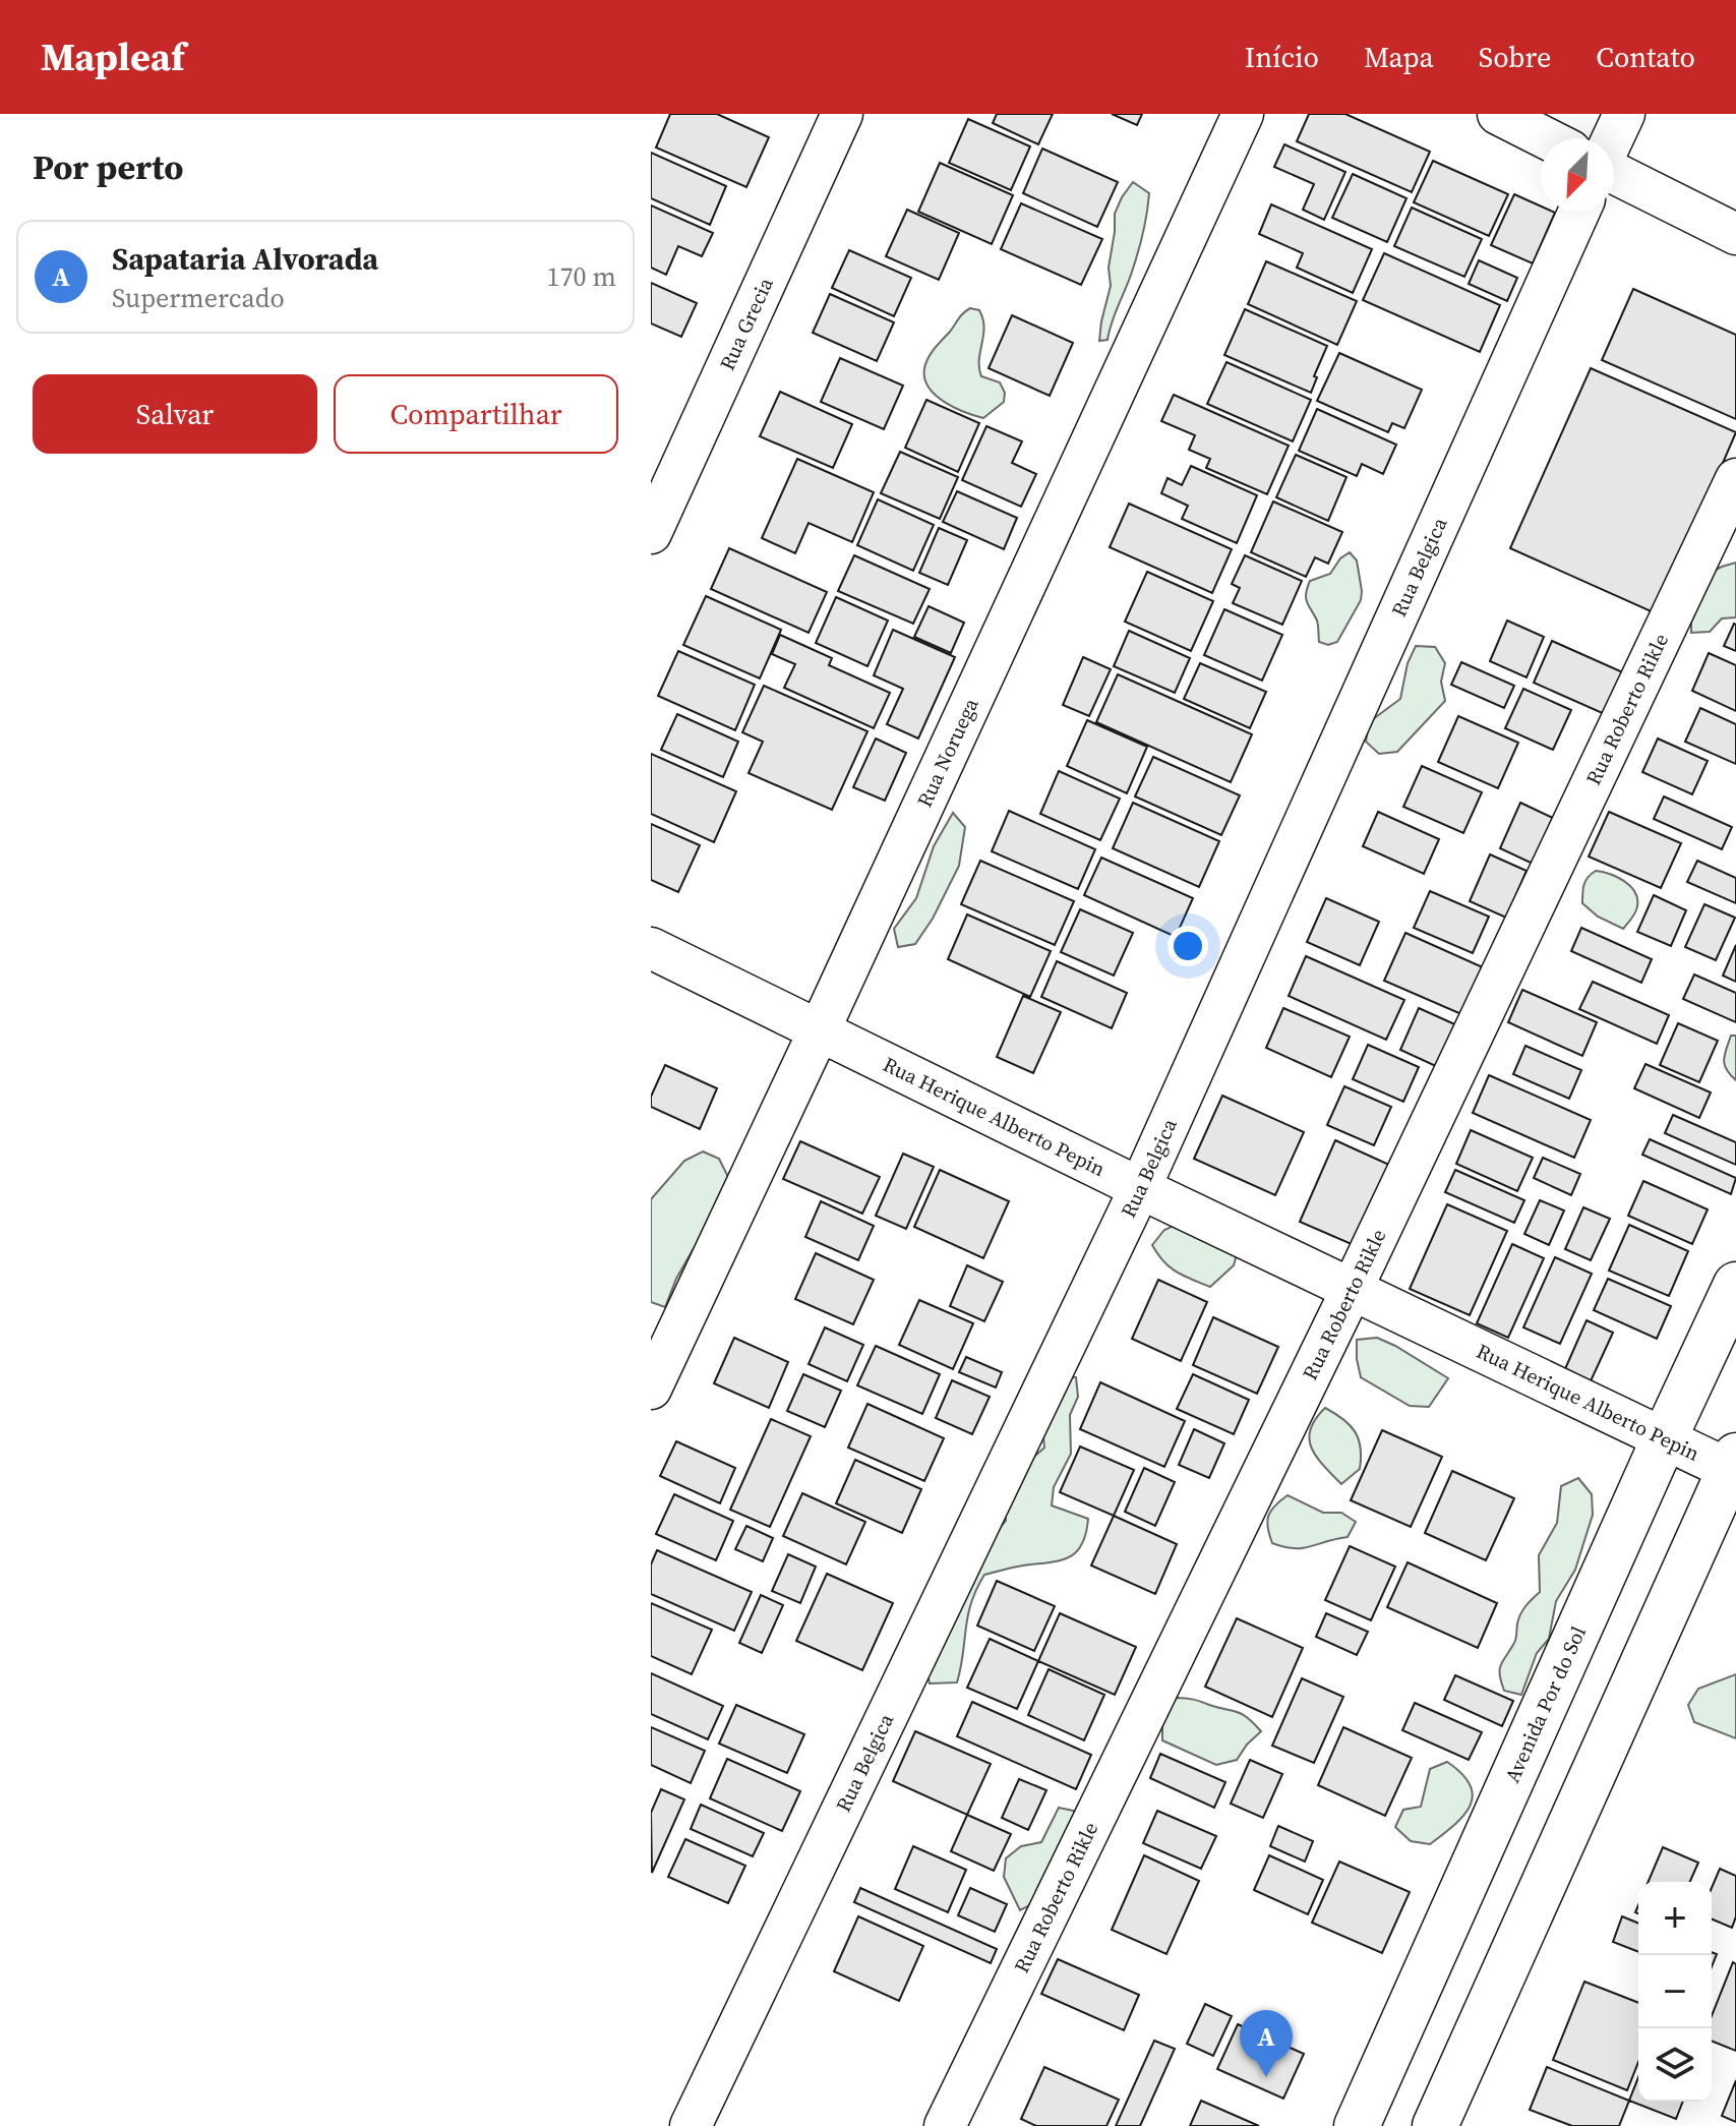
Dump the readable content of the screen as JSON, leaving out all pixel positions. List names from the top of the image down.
{
  "streets": {
    "street": [
      "Rua Grecia",
      "Rua Belgica",
      "Rua Roberto Rikle",
      "Rua Noruega",
      "Rua Herique Alberto Pepin",
      "Avenida Por do Sol"
    ]
  },
  "crossings": [
    ["Rua Belgica", "Rua Herique Alberto Pepin"],
    ["Rua Roberto Rikle", "Rua Herique Alberto Pepin"],
    ["Rua Noruega", "Rua Herique Alberto Pepin"],
    ["Rua Herique Alberto Pepin", "Avenida Por do Sol"]
  ],
  "north": "bottom left",
  "page": {
    "header": "Mapleaf",
    "nav": [
      "Início",
      "Mapa",
      "Sobre",
      "Contato"
    ],
    "heading": "Por perto",
    "list": [
      {
        "mark": "A",
        "name": "Sapataria Alvorada",
        "note": "Supermercado",
        "value": "170 m"
      }
    ],
    "buttons": ["Salvar", "Compartilhar"],
    "map_buttons": ["+", "−"],
    "pins": "A"
  }
}
